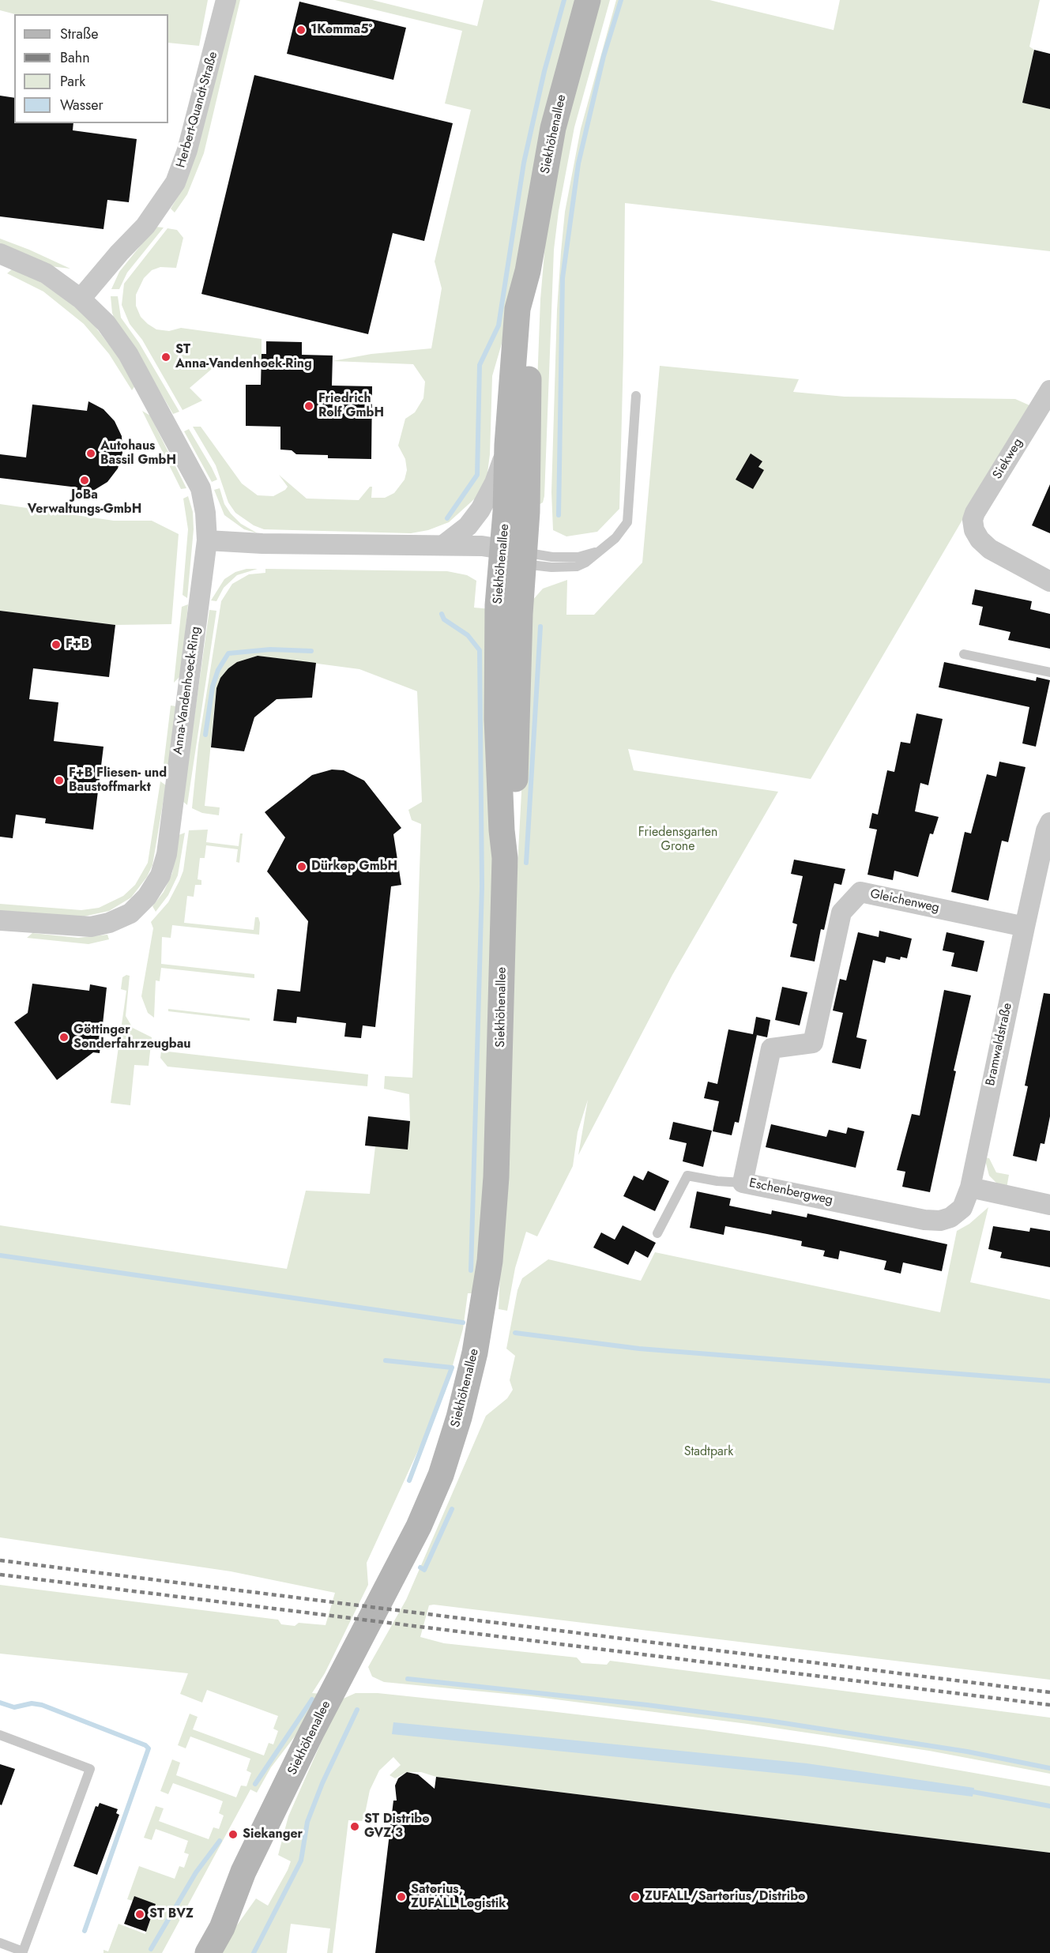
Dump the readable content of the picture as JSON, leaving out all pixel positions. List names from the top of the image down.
{
  "streets": {
    "main road": ["Siekhöhenallee"],
    "street": [
      "Herbert-Quandt-Straße",
      "Siekweg",
      "Anna-Vandenhoeck-Ring",
      "Gleichenweg",
      "Bramwaldstraße",
      "Eschenbergweg"
    ]
  },
  "crossings": [
    ["Herbert-Quandt-Straße", "Anna-Vandenhoeck-Ring"],
    ["Gleichenweg", "Bramwaldstraße"],
    ["Gleichenweg", "Eschenbergweg"],
    ["Bramwaldstraße", "Eschenbergweg"]
  ],
  "parks": ["Friedensgarten Grone", "Stadtpark"],
  "places": [
    "1Komma5°",
    "ST Anna-Vandenhoek-Ring",
    "Friedrich Rolf GmbH",
    "Autohaus Bassil GmbH",
    "JoBa Verwaltungs-GmbH",
    "F+B",
    "F+B Fliesen- und Baustoffmarkt",
    "Dürkop GmbH",
    "Göttinger Sonderfahrzeugbau",
    "ST Distribo GVZ 3",
    "Siekanger",
    "Satorius, ZUFALL Logistik",
    "ZUFALL/Sartorius/Distribo",
    "ST BVZ"
  ],
  "legend": [
    "Straße",
    "Bahn",
    "Park",
    "Wasser"
  ]
}
